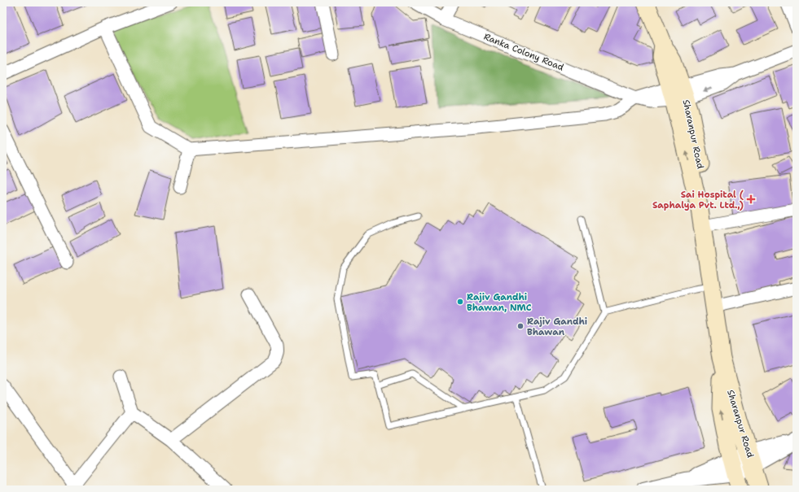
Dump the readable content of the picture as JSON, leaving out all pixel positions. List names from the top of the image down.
{
  "streets": {
    "main road": ["Sharanpur Road"],
    "street": ["Ranka Colony Road"]
  },
  "crossings": [
    ["Ranka Colony Road", "Sharanpur Road"]
  ],
  "places": {
    "health": ["Sai Hospital ( Saphalya Pvt. Ltd.,)"],
    "other": ["Rajiv Gandhi Bhawan, NMC", "Rajiv Gandhi Bhawan"]
  }
}
